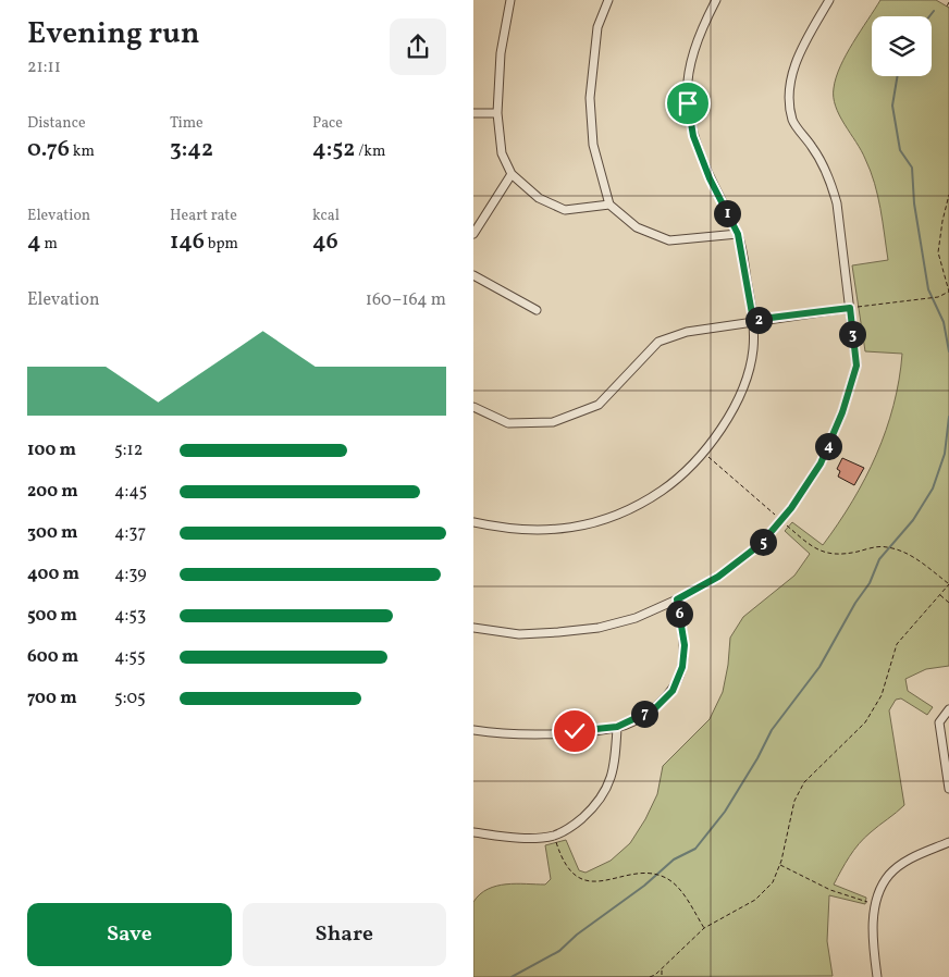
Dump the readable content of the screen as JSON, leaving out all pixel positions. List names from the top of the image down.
{
  "page": {
    "heading": ["Evening run", "21:11"],
    "stats": [
      ["Distance", "0.76 km"],
      ["Time", "3:42"],
      ["Pace", "4:52 /km"],
      ["Elevation", "4 m"],
      ["Heart rate", "146 bpm"],
      ["kcal", "46"]
    ],
    "pins": [
      "1",
      "2",
      "3",
      "4",
      "5",
      "6",
      "7"
    ],
    "chart": ["Elevation", "160–164 m"],
    "list": [
      {
        "name": "100 m",
        "note": "5:12"
      },
      {
        "name": "200 m",
        "note": "4:45"
      },
      {
        "name": "300 m",
        "note": "4:37"
      },
      {
        "name": "400 m",
        "note": "4:39"
      },
      {
        "name": "500 m",
        "note": "4:53"
      },
      {
        "name": "600 m",
        "note": "4:55"
      },
      {
        "name": "700 m",
        "note": "5:05"
      }
    ],
    "buttons": ["Save", "Share"]
  }
}
